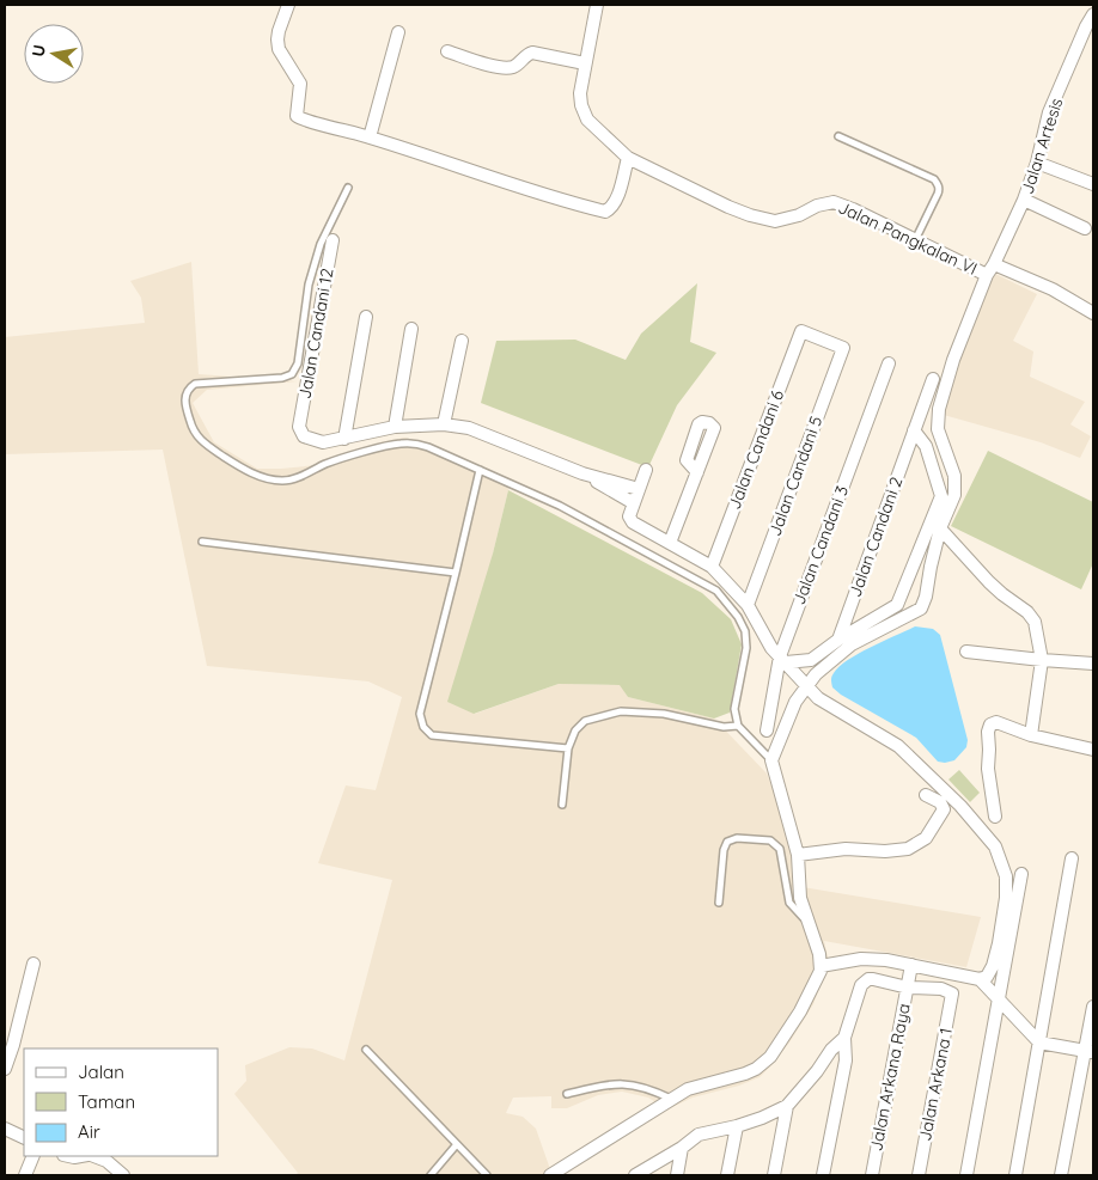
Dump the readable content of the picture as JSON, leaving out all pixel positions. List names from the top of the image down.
{
  "streets": {
    "street": [
      "Jalan Artesis",
      "Jalan Pangkalan VI",
      "Jalan Candani 12",
      "Jalan Candani 6",
      "Jalan Candani 5",
      "Jalan Candani 2",
      "Jalan Candani 3",
      "Jalan Arkana Raya",
      "Jalan Arkana 1"
    ]
  },
  "crossings": [
    ["Jalan Artesis", "Jalan Pangkalan VI"],
    ["Jalan Candani 6", "Jalan Candani 5"],
    ["Jalan Arkana Raya", "Jalan Arkana 1"]
  ],
  "legend": ["Jalan", "Taman", "Air"],
  "north": "left"
}
